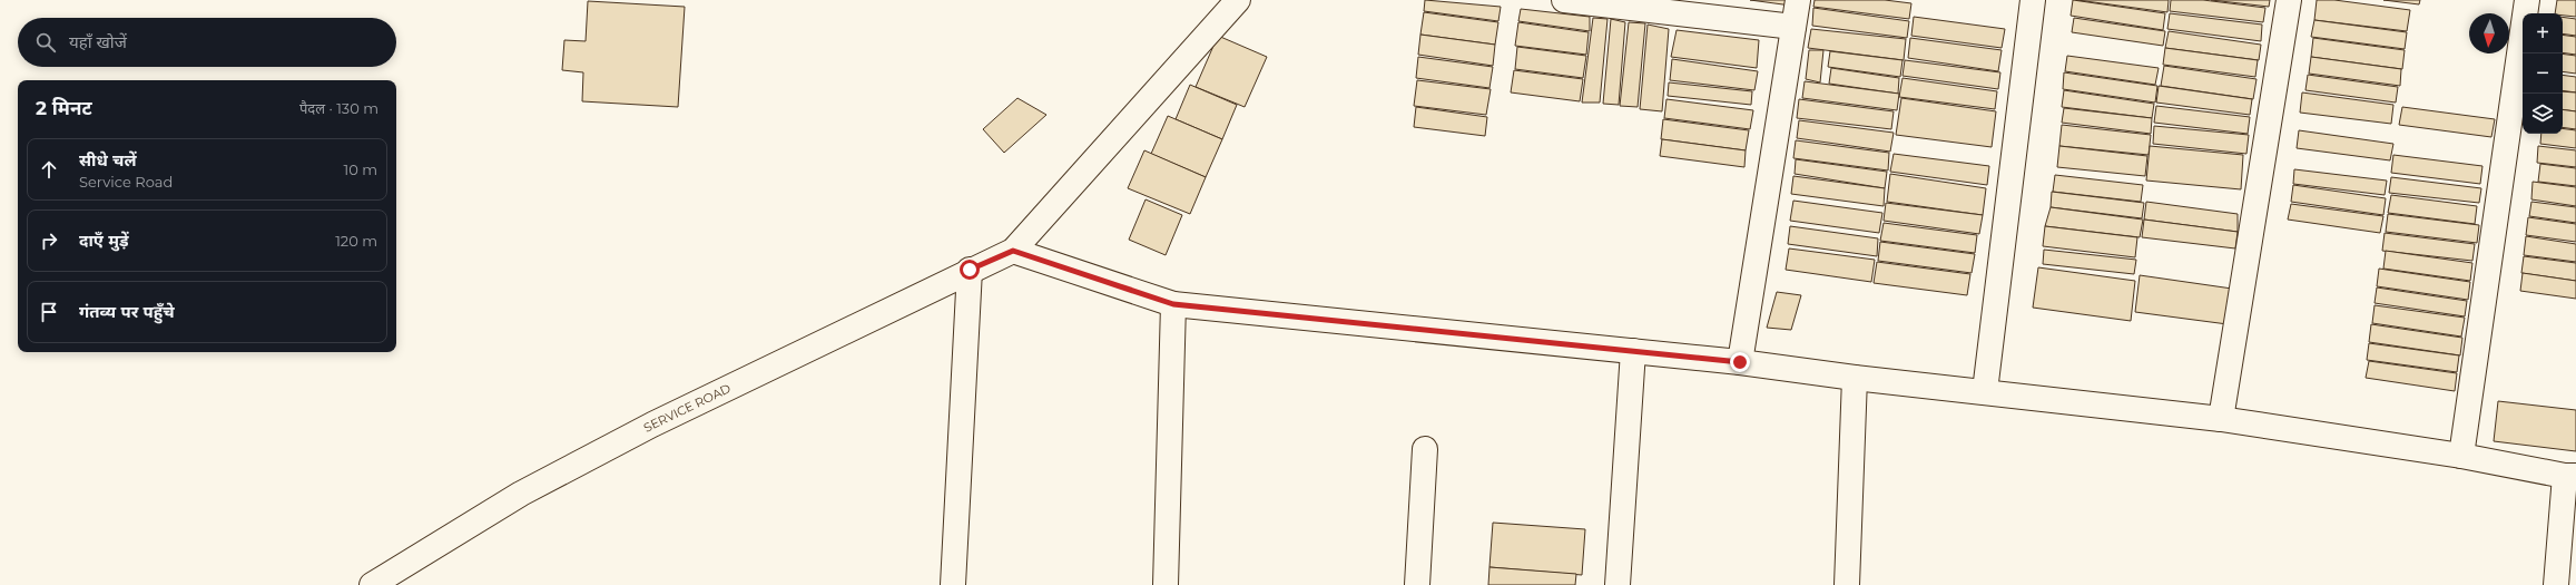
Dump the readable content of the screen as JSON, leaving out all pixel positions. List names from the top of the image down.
{
  "streets": {
    "street": ["SERVICE ROAD"]
  },
  "north": "bottom",
  "page": {
    "map_buttons": ["+", "−"],
    "search": "यहाँ खोजें",
    "heading": ["2 मिनट", "पैदल · 130 m"],
    "list": [
      ["सीधे चलें", "Service Road", "10 m"],
      ["दाएँ मुड़ें", "120 m"],
      "गंतव्य पर पहुँचे"
    ]
  }
}
